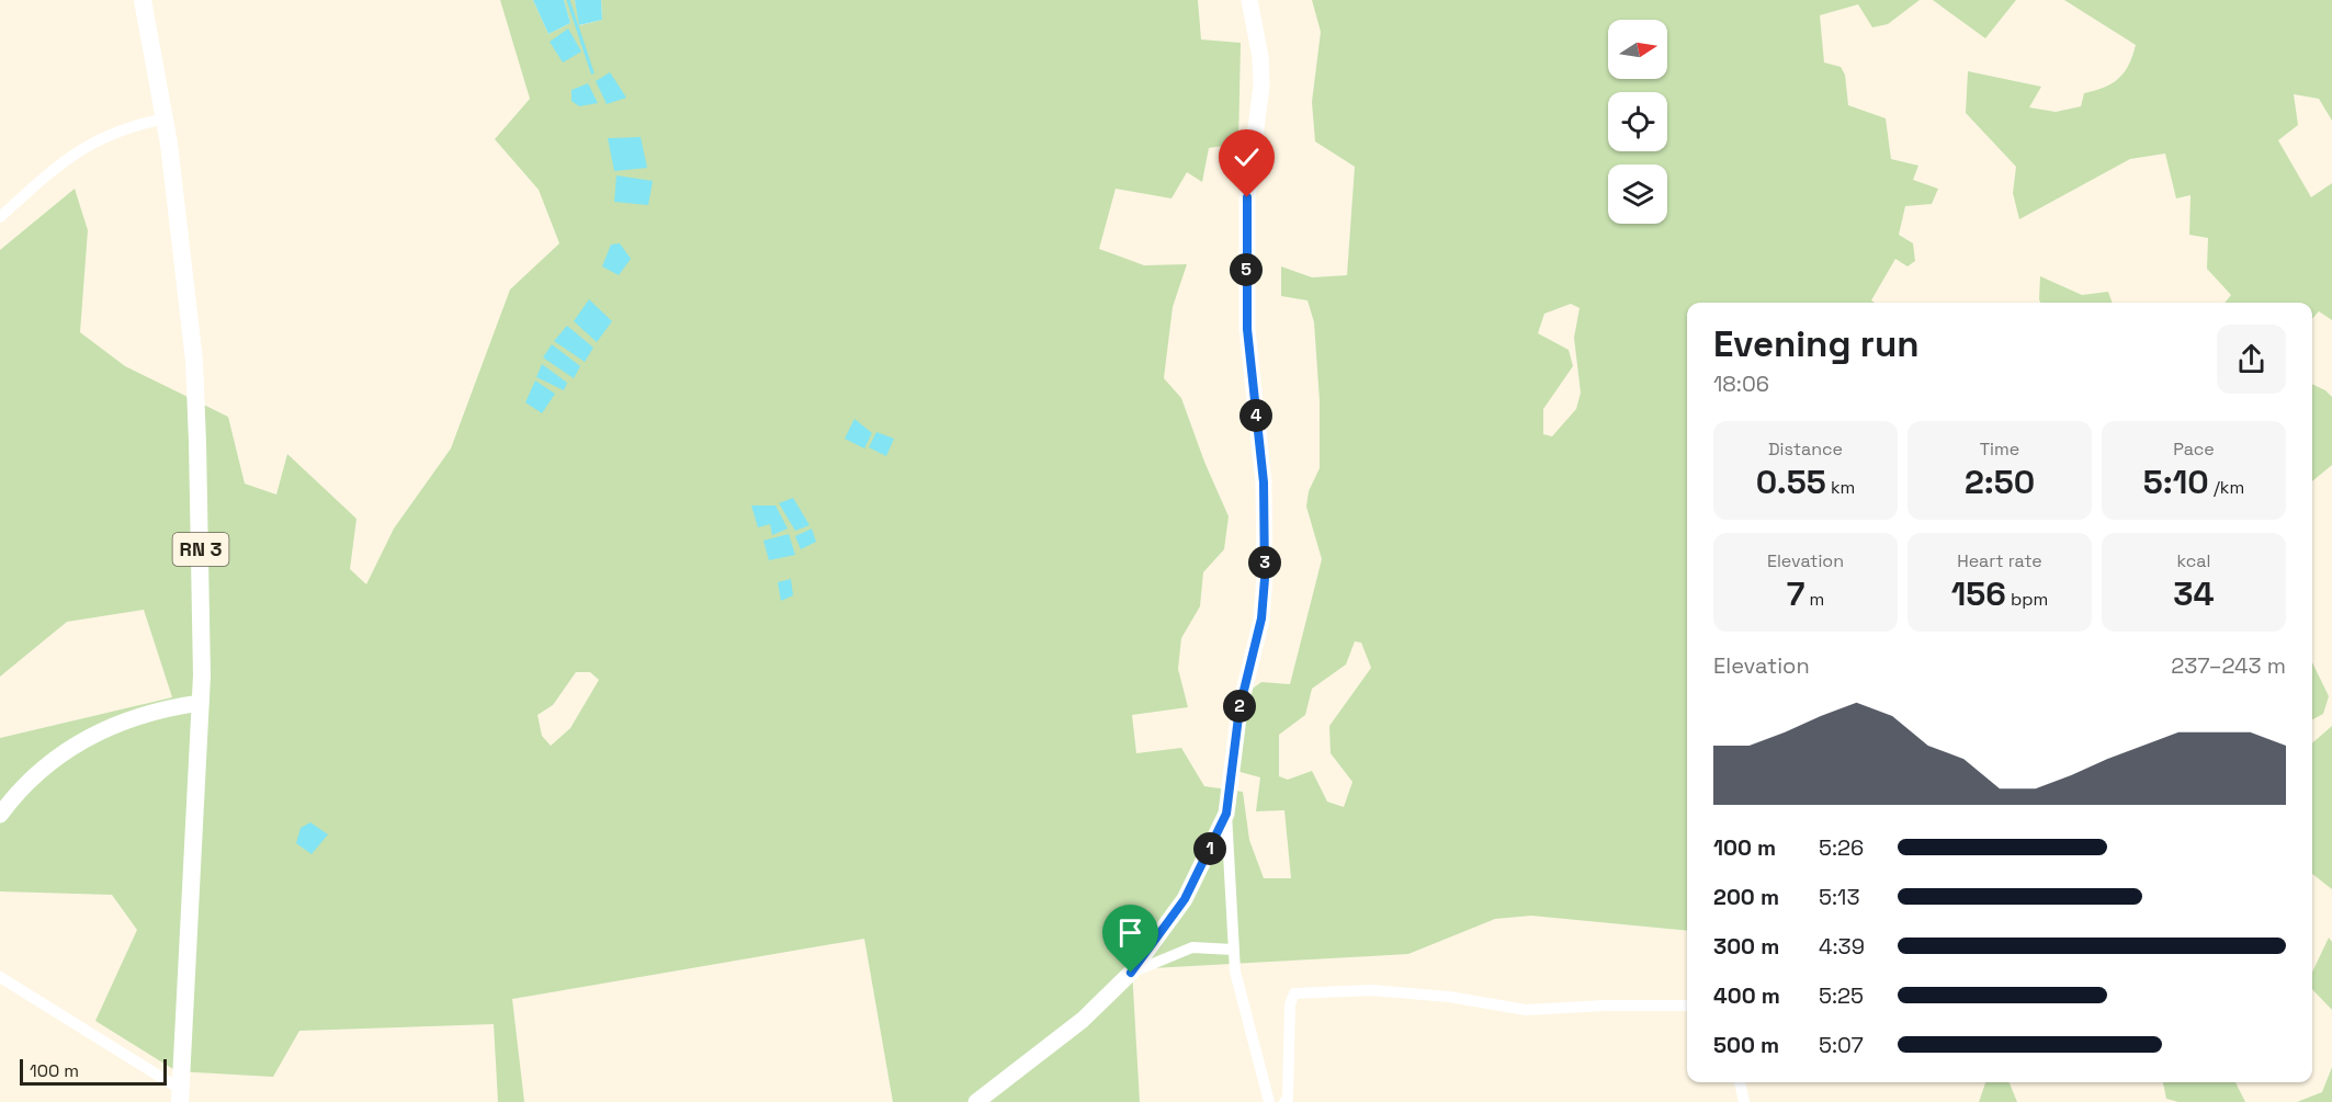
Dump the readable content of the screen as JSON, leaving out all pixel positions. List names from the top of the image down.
{
  "streets": {
    "main road": ["RN 3"]
  },
  "scale_bar": "100 m",
  "north": "right",
  "page": {
    "pins": [
      "5",
      "4",
      "3",
      "2",
      "1"
    ],
    "heading": ["Evening run", "18:06"],
    "stats": [
      ["Distance", "0.55 km"],
      ["Time", "2:50"],
      ["Pace", "5:10 /km"],
      ["Elevation", "7 m"],
      ["Heart rate", "156 bpm"],
      ["kcal", "34"]
    ],
    "chart": ["Elevation", "237–243 m"],
    "list": [
      {
        "name": "100 m",
        "note": "5:26"
      },
      {
        "name": "200 m",
        "note": "5:13"
      },
      {
        "name": "300 m",
        "note": "4:39"
      },
      {
        "name": "400 m",
        "note": "5:25"
      },
      {
        "name": "500 m",
        "note": "5:07"
      }
    ],
    "scale": "100 m"
  }
}
